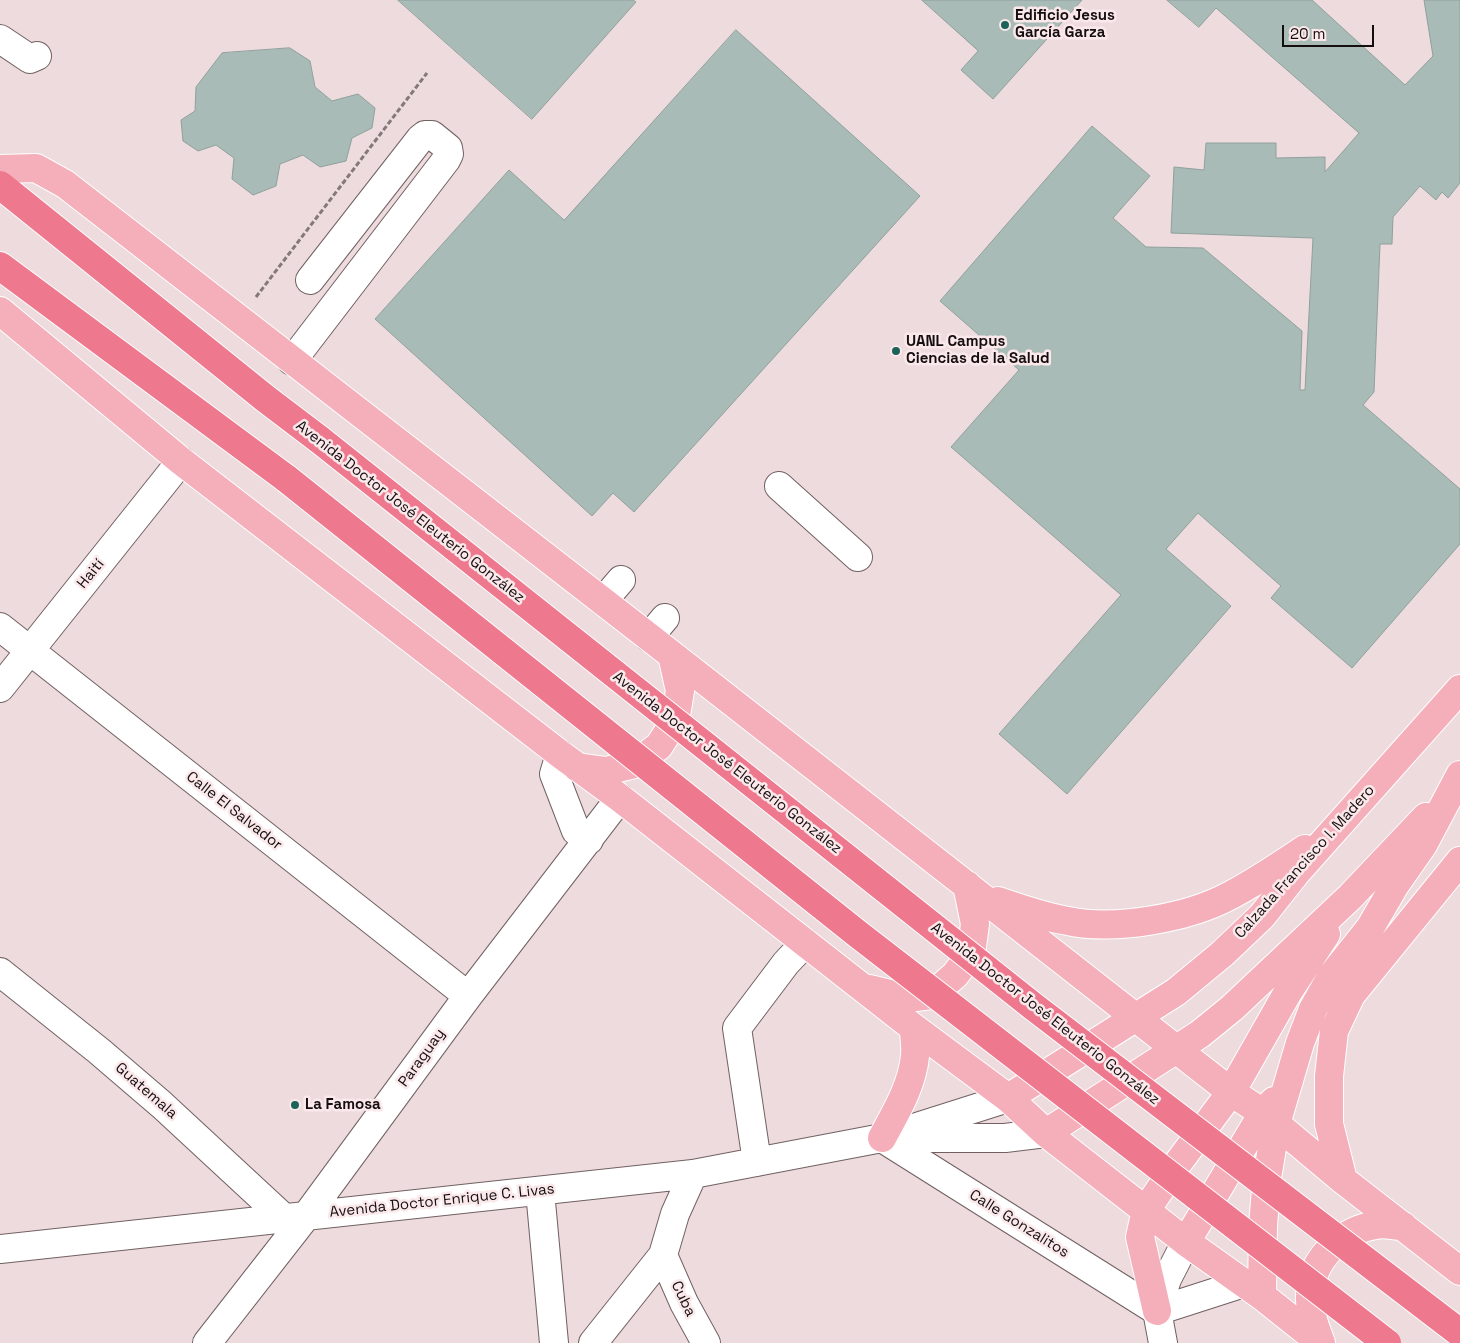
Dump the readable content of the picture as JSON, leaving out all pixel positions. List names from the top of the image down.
{
  "streets": {
    "highway": ["Avenida Doctor José Eleuterio González"],
    "main road": ["Calzada Francisco I. Madero"],
    "street": [
      "Haití",
      "Calle El Salvador",
      "Paraguay",
      "Guatemala",
      "Avenida Doctor Enrique C. Livas",
      "Calle Gonzalitos",
      "Cuba"
    ]
  },
  "crossings": [
    ["Haití", "Calle El Salvador"],
    ["Calle El Salvador", "Paraguay"],
    ["Calzada Francisco I. Madero", "Avenida Doctor Enrique C. Livas"],
    ["Paraguay", "Guatemala"],
    ["Paraguay", "Avenida Doctor Enrique C. Livas"],
    ["Guatemala", "Avenida Doctor Enrique C. Livas"],
    ["Avenida Doctor Enrique C. Livas", "Calle Gonzalitos"]
  ],
  "places": ["Edificio Jesus García Garza", "UANL Campus Ciencias de la Salud", "La Famosa"],
  "scale_bar": "20 m"
}
